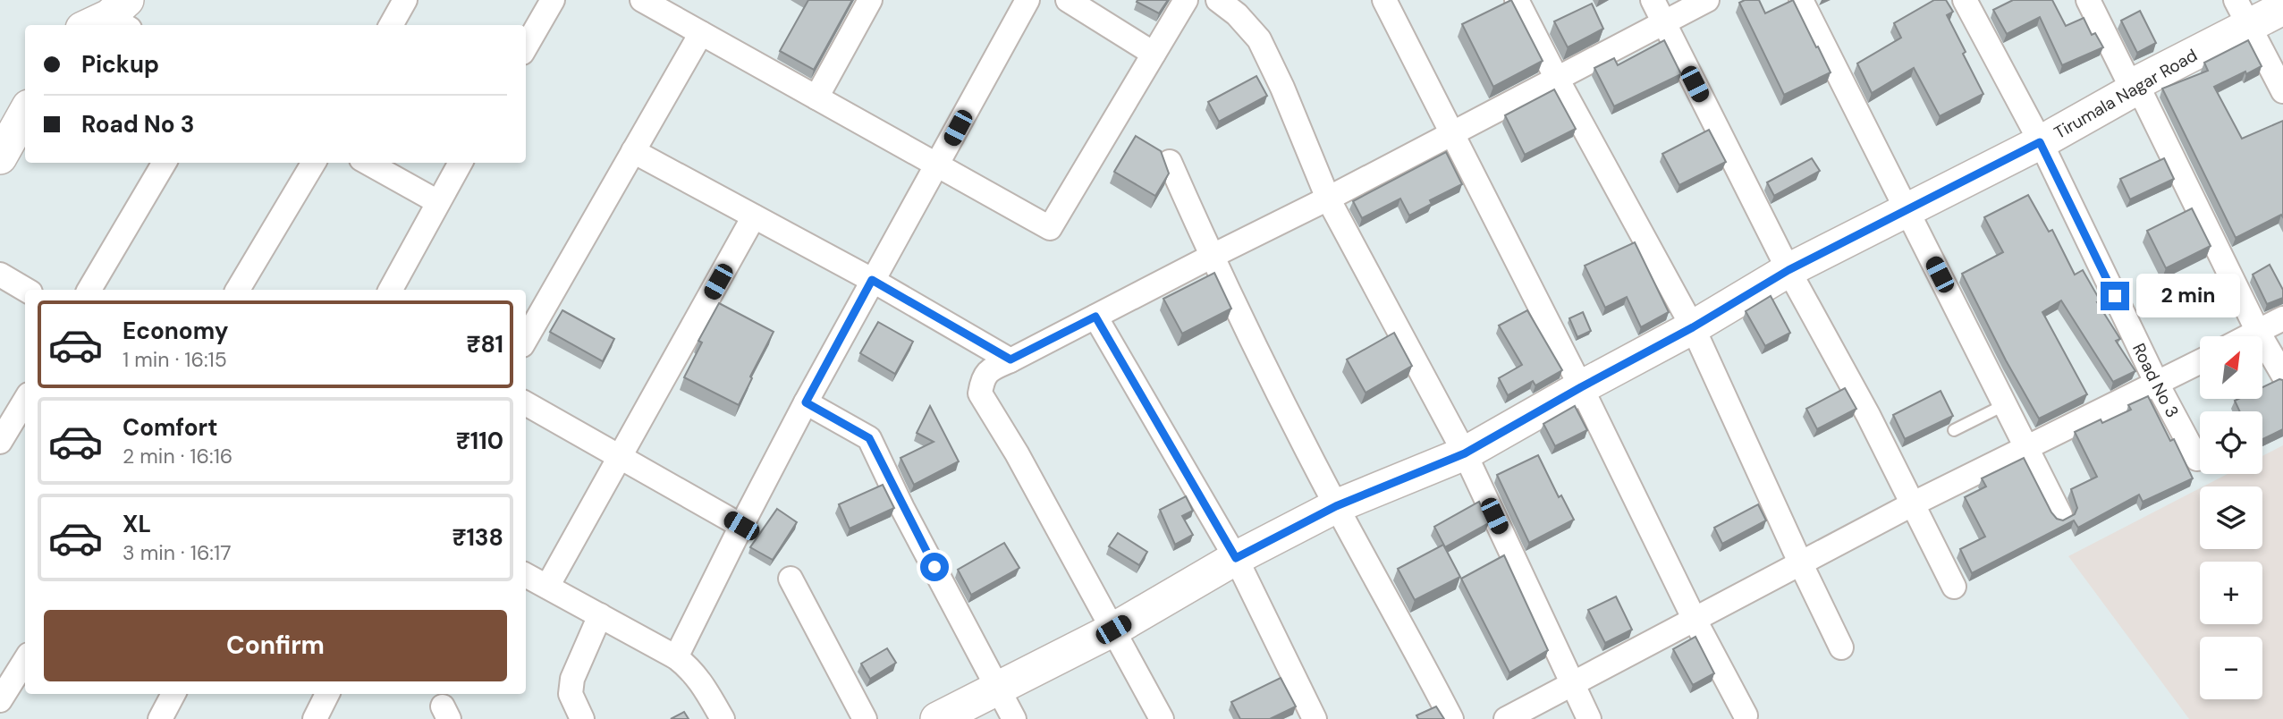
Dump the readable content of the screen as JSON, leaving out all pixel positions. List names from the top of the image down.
{
  "streets": {
    "street": ["Tirumala Nagar Road", "Road No 3"]
  },
  "crossings": [
    ["Tirumala Nagar Road", "Road No 3"]
  ],
  "north": "top right",
  "page": {
    "banner": ["Pickup", "Road No 3"],
    "bubble": "2 min",
    "list": [
      {
        "name": "Economy",
        "note": "1 min · 16:15",
        "value": "₹81"
      },
      {
        "name": "Comfort",
        "note": "2 min · 16:16",
        "value": "₹110"
      },
      {
        "name": "XL",
        "note": "3 min · 16:17",
        "value": "₹138"
      }
    ],
    "map_buttons": ["+", "−"],
    "buttons": "Confirm"
  }
}
